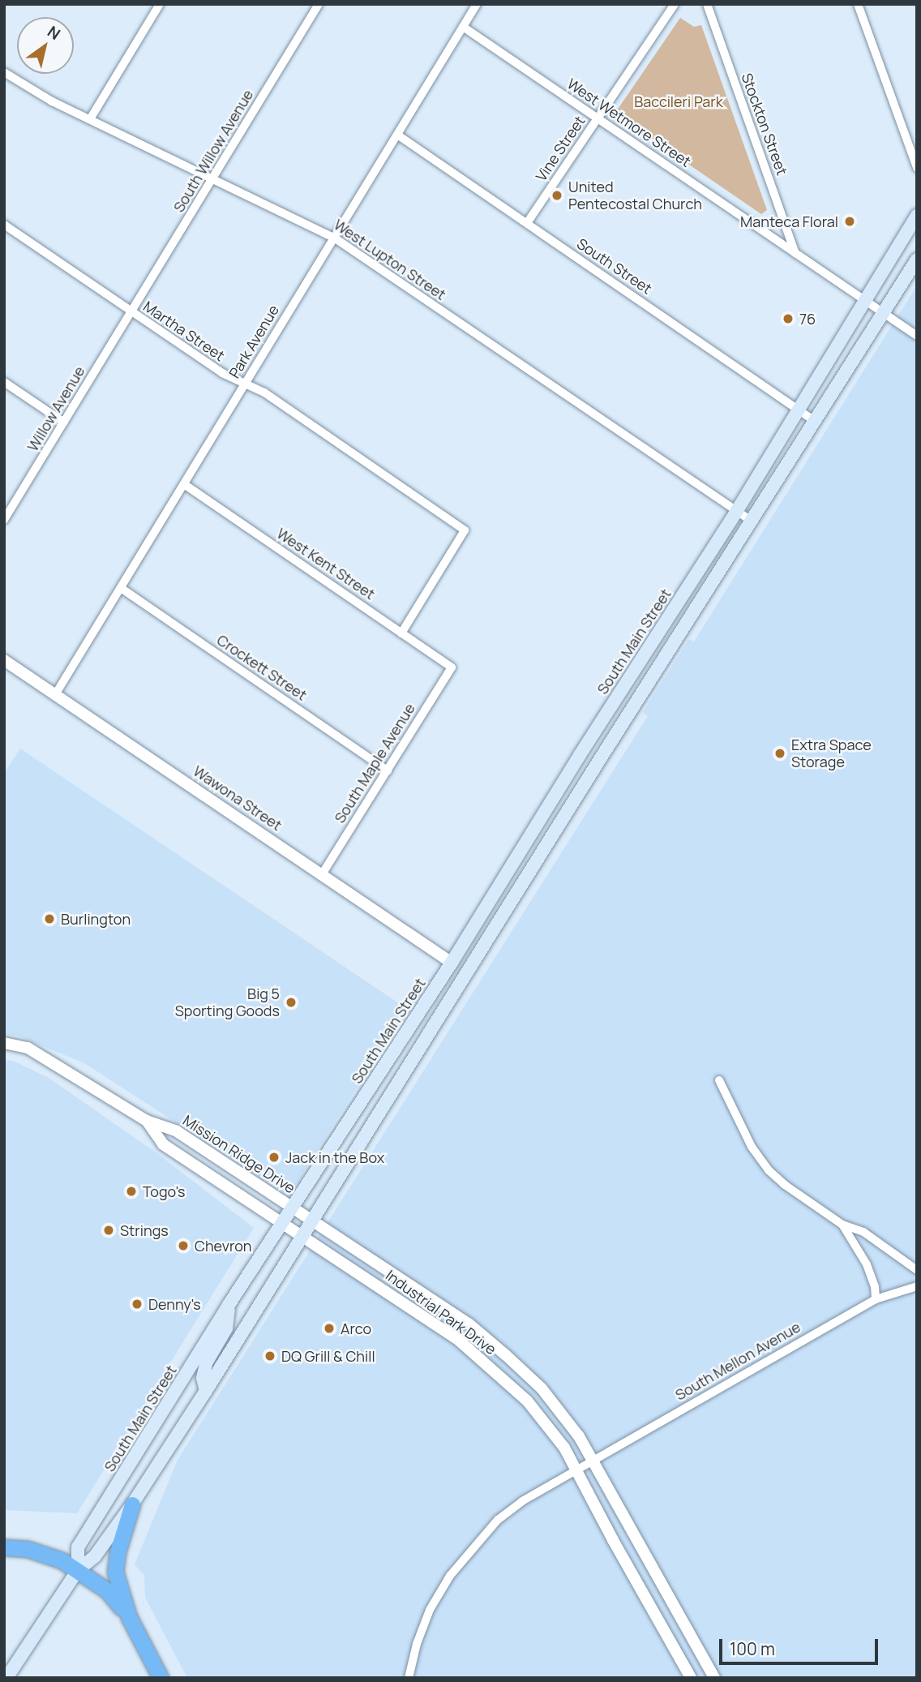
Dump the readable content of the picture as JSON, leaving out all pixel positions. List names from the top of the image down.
{
  "streets": {
    "main road": ["South Main Street"],
    "street": [
      "West Wetmore Street",
      "Stockton Street",
      "Vine Street",
      "South Willow Avenue",
      "West Lupton Street",
      "South Street",
      "Martha Street",
      "Park Avenue",
      "Willow Avenue",
      "West Kent Street",
      "Crockett Street",
      "South Maple Avenue",
      "Wawona Street",
      "Mission Ridge Drive",
      "Industrial Park Drive",
      "South Mellon Avenue"
    ]
  },
  "crossings": [
    ["West Wetmore Street", "Stockton Street"],
    ["West Wetmore Street", "Vine Street"],
    ["West Wetmore Street", "Park Avenue"],
    ["West Wetmore Street", "South Main Street"],
    ["Vine Street", "South Street"],
    ["South Willow Avenue", "West Lupton Street"],
    ["South Willow Avenue", "Martha Street"],
    ["South Willow Avenue", "Willow Avenue"],
    ["West Lupton Street", "Park Avenue"],
    ["West Lupton Street", "South Main Street"],
    ["South Street", "Park Avenue"],
    ["South Street", "South Main Street"],
    ["Martha Street", "Park Avenue"],
    ["Martha Street", "Willow Avenue"],
    ["Martha Street", "West Kent Street"],
    ["Park Avenue", "West Kent Street"],
    ["Park Avenue", "Crockett Street"],
    ["Park Avenue", "Wawona Street"],
    ["West Kent Street", "South Maple Avenue"],
    ["South Main Street", "Wawona Street"],
    ["South Main Street", "Mission Ridge Drive"],
    ["South Main Street", "Industrial Park Drive"],
    ["Crockett Street", "South Maple Avenue"],
    ["South Maple Avenue", "Wawona Street"],
    ["Mission Ridge Drive", "Industrial Park Drive"],
    ["Industrial Park Drive", "South Mellon Avenue"]
  ],
  "parks": ["Baccileri Park"],
  "places": [
    "United Pentecostal Church",
    "Manteca Floral",
    "76",
    "Extra Space Storage",
    "Burlington",
    "Big 5 Sporting Goods",
    "Jack in the Box",
    "Togo's",
    "Strings",
    "Chevron",
    "Denny's",
    "Arco",
    "DQ Grill & Chill"
  ],
  "scale_bar": "100 m",
  "north": "top right"
}
